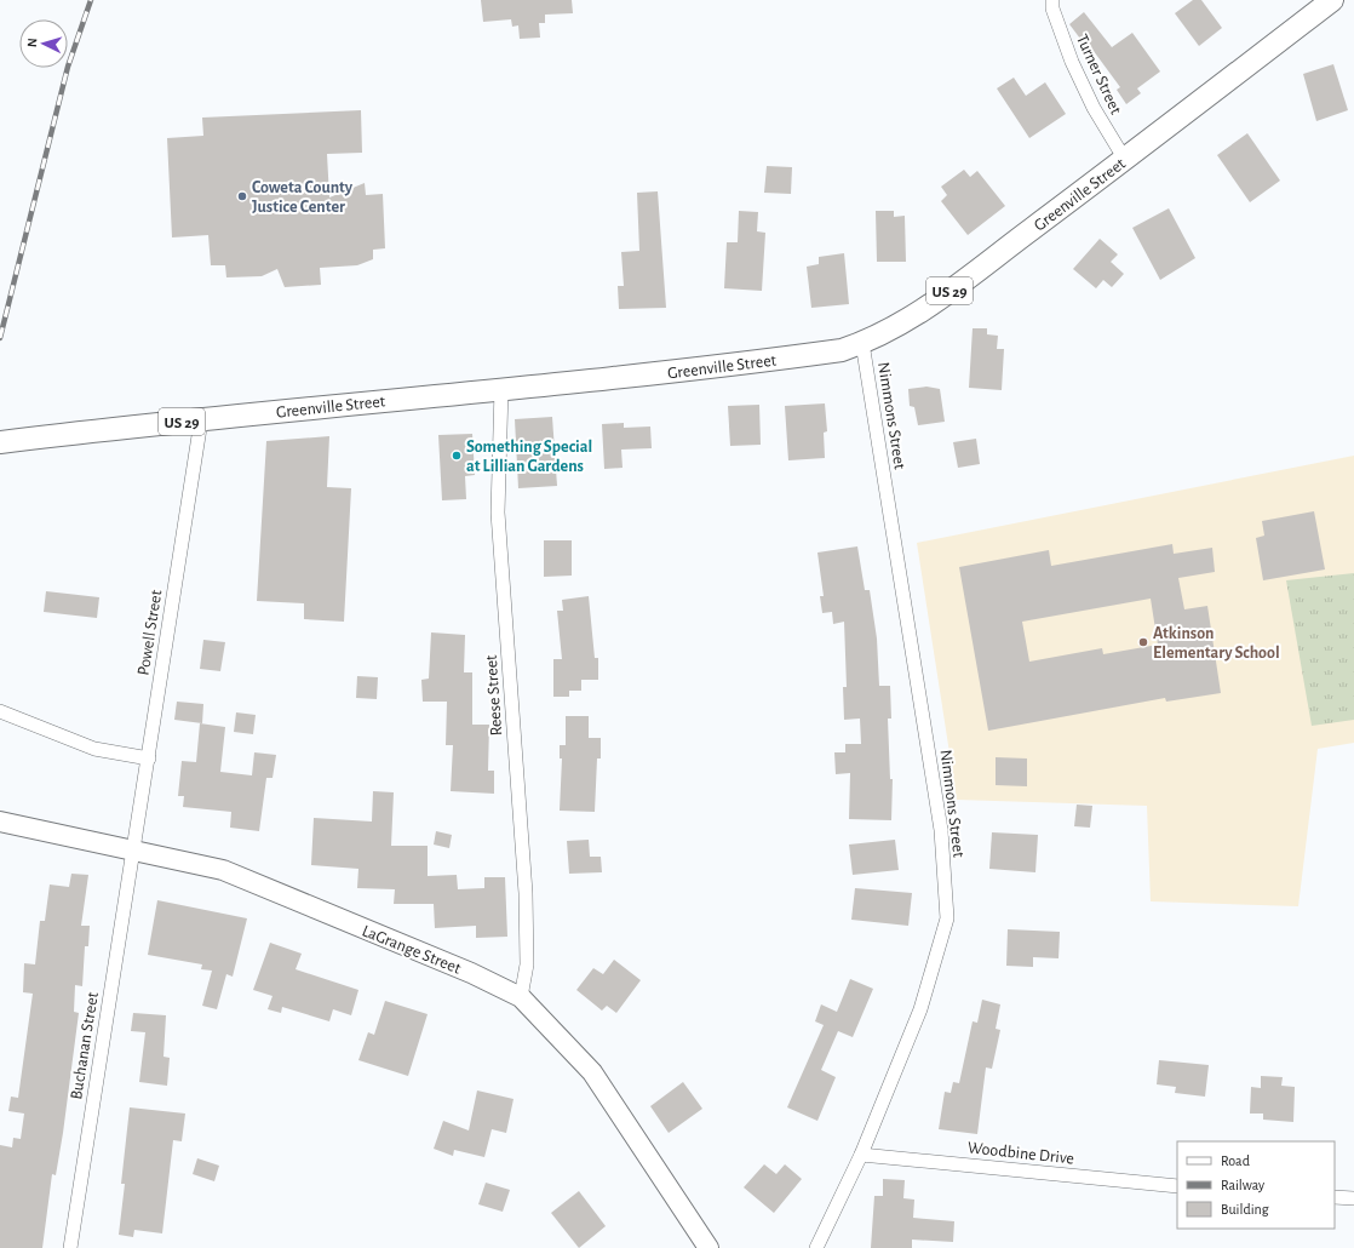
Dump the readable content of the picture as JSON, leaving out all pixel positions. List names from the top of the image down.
{
  "streets": {
    "main road": ["Greenville Street", "US 29"],
    "street": [
      "Turner Street",
      "Nimmons Street",
      "Powell Street",
      "Reese Street",
      "LaGrange Street",
      "Buchanan Street",
      "Woodbine Drive"
    ]
  },
  "crossings": [
    ["Turner Street", "Greenville Street"],
    ["Greenville Street", "Nimmons Street"],
    ["Greenville Street", "Powell Street"],
    ["Greenville Street", "Reese Street"],
    ["Nimmons Street", "Woodbine Drive"],
    ["Powell Street", "LaGrange Street"],
    ["Powell Street", "Buchanan Street"],
    ["Reese Street", "LaGrange Street"],
    ["LaGrange Street", "Buchanan Street"]
  ],
  "places": ["Coweta County Justice Center", "Something Special at Lillian Gardens", "Atkinson Elementary School"],
  "legend": ["Road", "Railway", "Building"],
  "north": "left"
}
